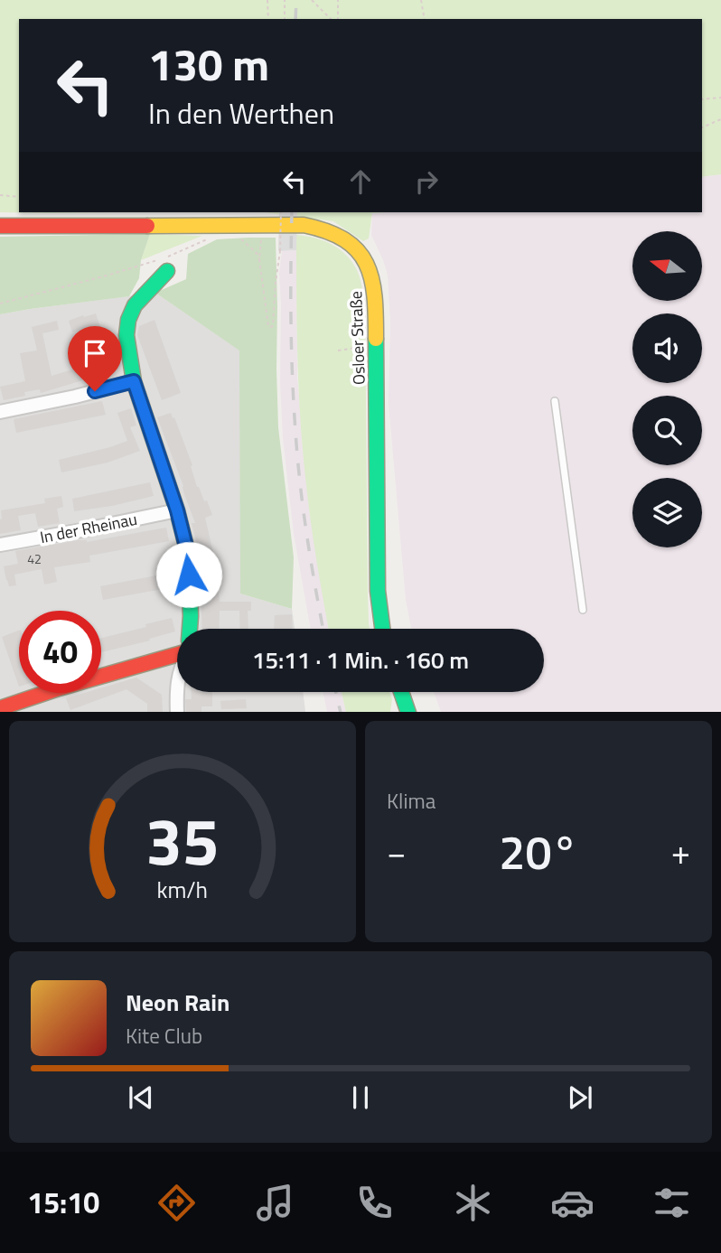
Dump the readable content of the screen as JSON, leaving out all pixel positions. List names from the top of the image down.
{
  "streets": {
    "main road": ["Osloer Straße"],
    "street": ["In der Rheinau"]
  },
  "house_numbers": ["42"],
  "north": "left",
  "page": {
    "turn": ["130 m", "In den Werthen"],
    "limit": "40",
    "trip": "15:11 · 1 Min. · 160 m",
    "tile": "Klima",
    "heat": ["−", "20°", "+"],
    "song": ["Neon Rain", "Kite Club"],
    "tabs": "15:10",
    "gauge": ["35", "km/h"]
  }
}
